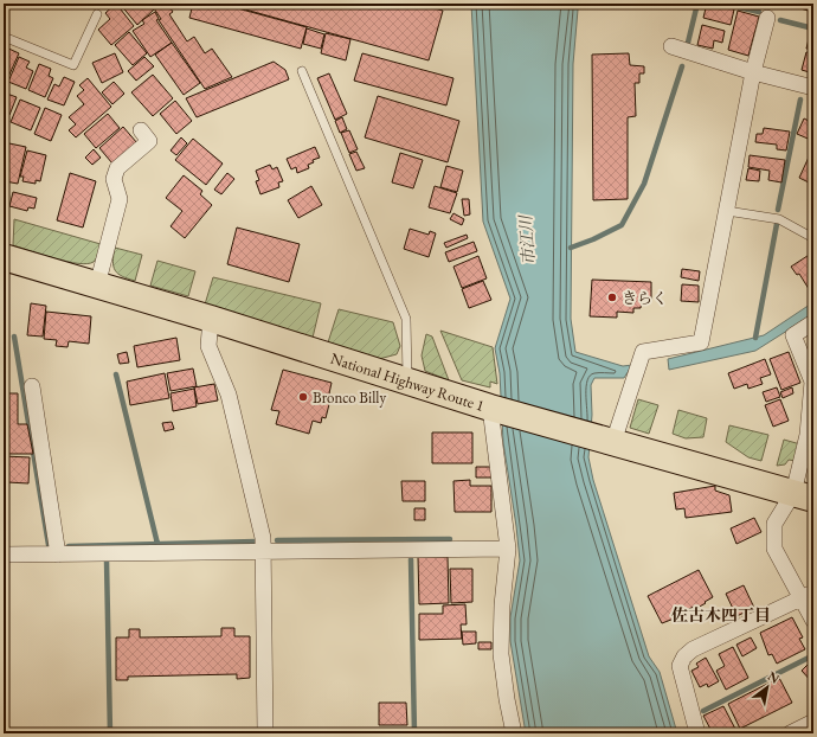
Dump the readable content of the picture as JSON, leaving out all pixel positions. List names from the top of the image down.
{
  "streets": {
    "highway": ["National Highway Route 1"]
  },
  "districts": ["佐古木四丁目"],
  "water": ["市江川"],
  "places": ["きらく", "Bronco Billy"],
  "north": "top right"
}
